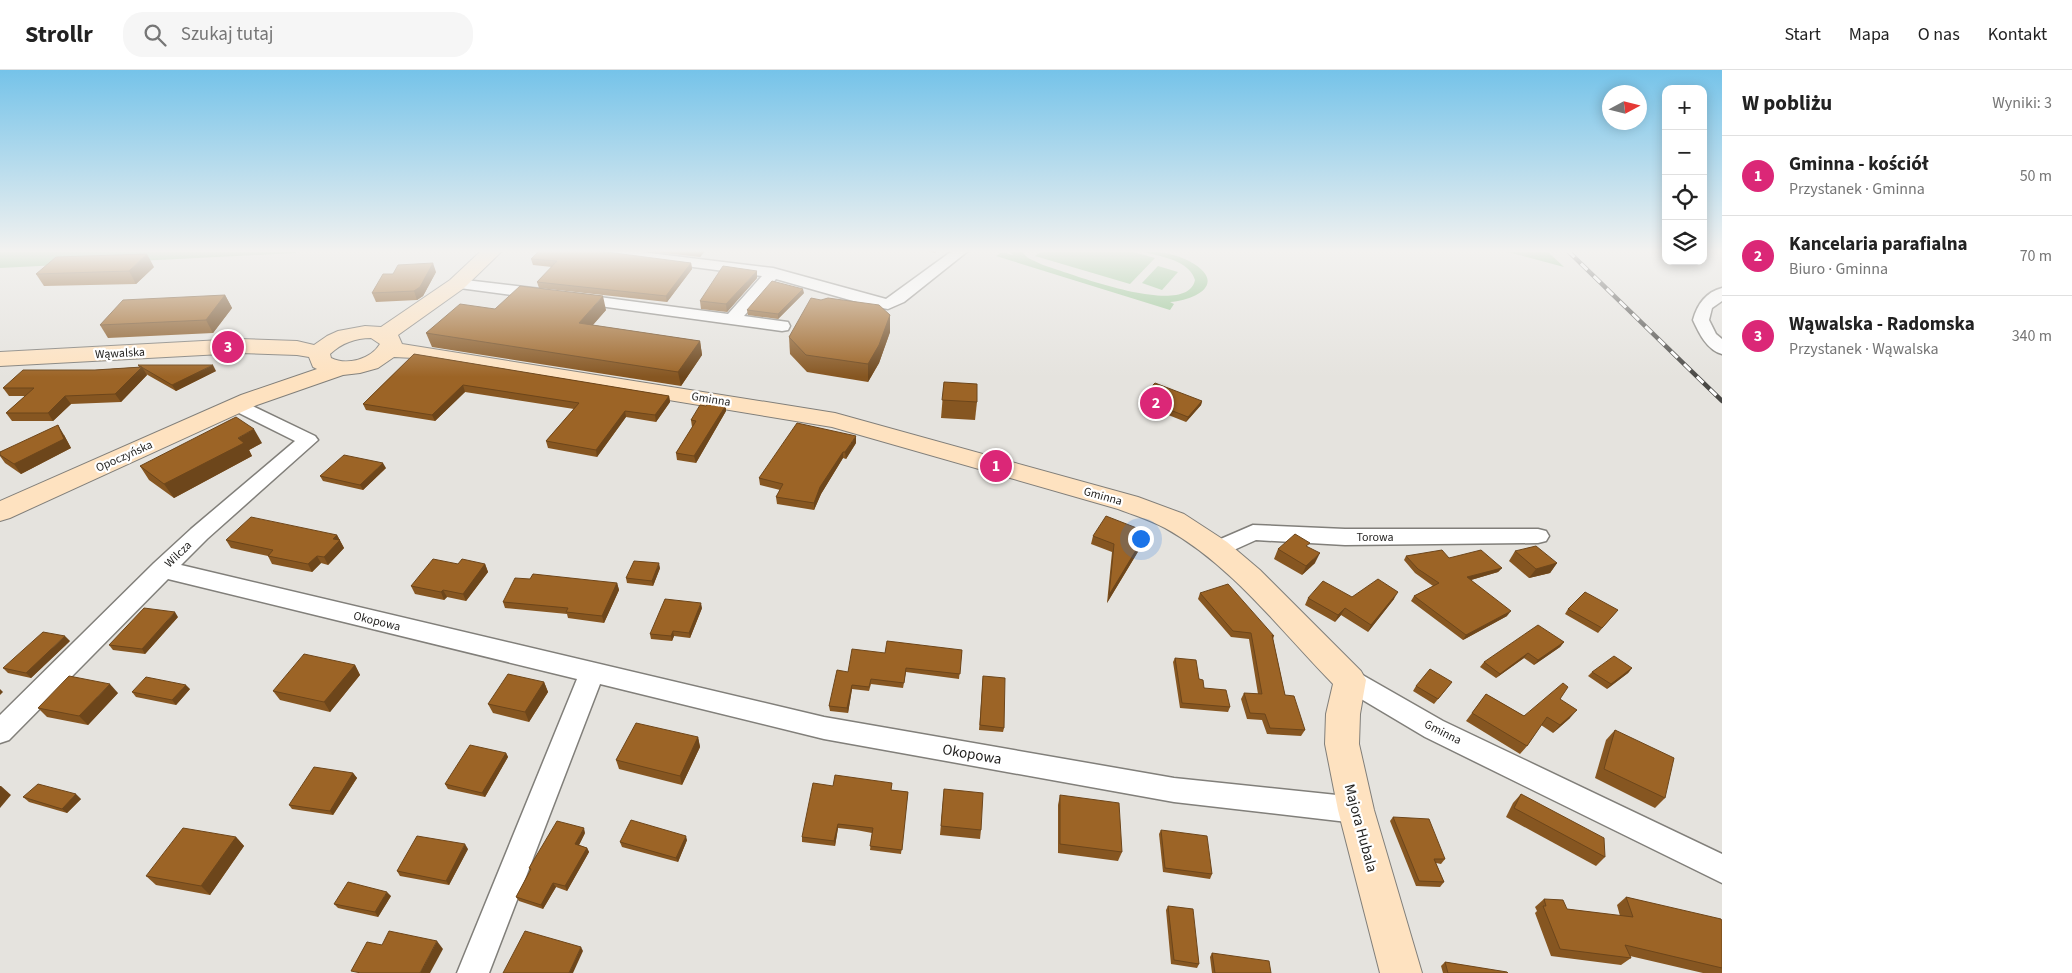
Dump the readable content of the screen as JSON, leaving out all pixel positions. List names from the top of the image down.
{
  "streets": {
    "street": [
      "Wąwalska",
      "Gminna",
      "Opoczyńska",
      "Torowa",
      "Wilcza",
      "Okopowa",
      "Majora Hubala"
    ]
  },
  "crossings": [
    ["Wąwalska", "Gminna"],
    ["Wąwalska", "Opoczyńska"],
    ["Gminna", "Opoczyńska"],
    ["Gminna", "Torowa"],
    ["Gminna", "Majora Hubala"],
    ["Opoczyńska", "Wilcza"],
    ["Wilcza", "Okopowa"],
    ["Okopowa", "Majora Hubala"]
  ],
  "north": "right",
  "page": {
    "header": "Strollr",
    "search": "Szukaj tutaj",
    "nav": [
      "Start",
      "Mapa",
      "O nas",
      "Kontakt"
    ],
    "heading": ["W pobliżu", "Wyniki: 3"],
    "map_buttons": ["+", "−"],
    "list": [
      {
        "mark": "1",
        "name": "Gminna - kościół",
        "note": "Przystanek · Gminna",
        "value": "50 m"
      },
      {
        "mark": "2",
        "name": "Kancelaria parafialna",
        "note": "Biuro · Gminna",
        "value": "70 m"
      },
      {
        "mark": "3",
        "name": "Wąwalska - Radomska",
        "note": "Przystanek · Wąwalska",
        "value": "340 m"
      }
    ],
    "pins": ["3", "2", "1"]
  }
}
